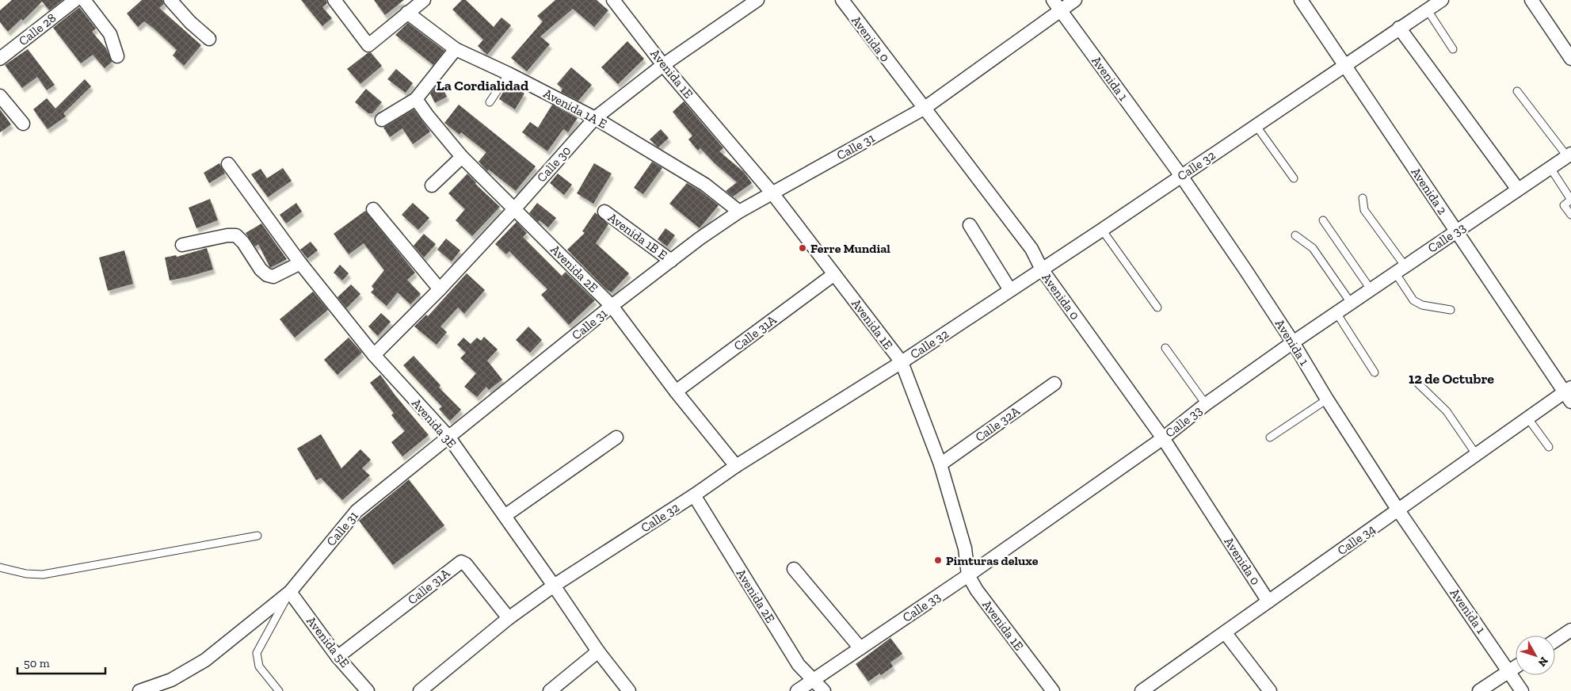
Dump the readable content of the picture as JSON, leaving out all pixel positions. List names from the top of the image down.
{
  "streets": {
    "street": [
      "Calle 28",
      "Avenida 0",
      "Avenida 1E",
      "Avenida 1",
      "Avenida 1A E",
      "Calle 31",
      "Calle 30",
      "Calle 32",
      "Avenida 2",
      "Avenida 1B E",
      "Calle 33",
      "Avenida 2E",
      "Calle 31A",
      "Avenida 3E",
      "Calle 32A",
      "Calle 34",
      "Avenida 5E"
    ]
  },
  "crossings": [
    ["Avenida 0", "Calle 31"],
    ["Avenida 0", "Calle 32"],
    ["Avenida 0", "Calle 33"],
    ["Avenida 0", "Calle 34"],
    ["Avenida 1E", "Calle 31"],
    ["Avenida 1E", "Calle 30"],
    ["Avenida 1E", "Calle 32"],
    ["Avenida 1E", "Calle 33"],
    ["Avenida 1E", "Calle 31A"],
    ["Avenida 1E", "Calle 32A"],
    ["Avenida 1", "Calle 31"],
    ["Avenida 1", "Calle 32"],
    ["Avenida 1", "Calle 33"],
    ["Avenida 1", "Calle 34"],
    ["Avenida 1A E", "Calle 31"],
    ["Avenida 1A E", "Calle 30"],
    ["Calle 31", "Avenida 1B E"],
    ["Calle 31", "Avenida 2E"],
    ["Calle 31", "Avenida 3E"],
    ["Calle 31", "Avenida 5E"],
    ["Calle 30", "Avenida 2E"],
    ["Calle 30", "Avenida 3E"],
    ["Calle 32", "Avenida 2"],
    ["Calle 32", "Avenida 2E"],
    ["Calle 32", "Calle 31A"],
    ["Calle 32", "Avenida 3E"],
    ["Avenida 2", "Calle 33"],
    ["Avenida 2", "Calle 34"],
    ["Calle 33", "Avenida 2E"],
    ["Avenida 2E", "Calle 31A"],
    ["Calle 31A", "Avenida 5E"]
  ],
  "districts": ["La Cordialidad", "12 de Octubre"],
  "places": ["Ferre Mundial", "Pimturas deluxe"],
  "scale_bar": "50 m",
  "north": "bottom right"
}
